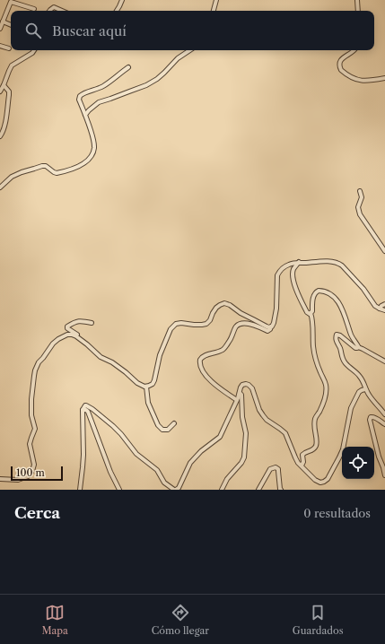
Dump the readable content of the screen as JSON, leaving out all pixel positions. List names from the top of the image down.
{
  "scale_bar": "100 m",
  "page": {
    "search": "Buscar aquí",
    "scale": "100 m",
    "heading": ["Cerca", "0 resultados"],
    "nav": ["Mapa", "Cómo llegar", "Guardados"]
  }
}
